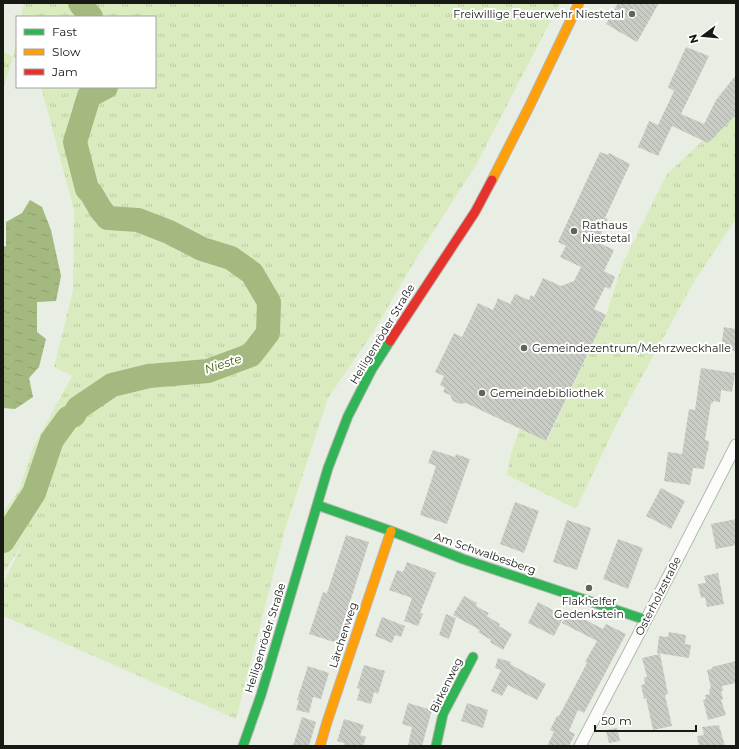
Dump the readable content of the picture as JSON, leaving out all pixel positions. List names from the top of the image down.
{
  "streets": {
    "street": [
      "Heiligenröder Straße",
      "Am Schwalbesberg",
      "Osterholzstraße",
      "Lärchenweg",
      "Birkenweg"
    ]
  },
  "crossings": [
    ["Heiligenröder Straße", "Am Schwalbesberg"],
    ["Am Schwalbesberg", "Osterholzstraße"],
    ["Am Schwalbesberg", "Lärchenweg"]
  ],
  "water": ["Nieste"],
  "places": [
    "Freiwillige Feuerwehr Niestetal",
    "Rathaus Niestetal",
    "Gemeindezentrum/Mehrzweckhalle",
    "Gemeindebibliothek",
    "Flakhelfer Gedenkstein"
  ],
  "legend": ["Fast", "Slow", "Jam"],
  "scale_bar": "50 m",
  "north": "left"
}
